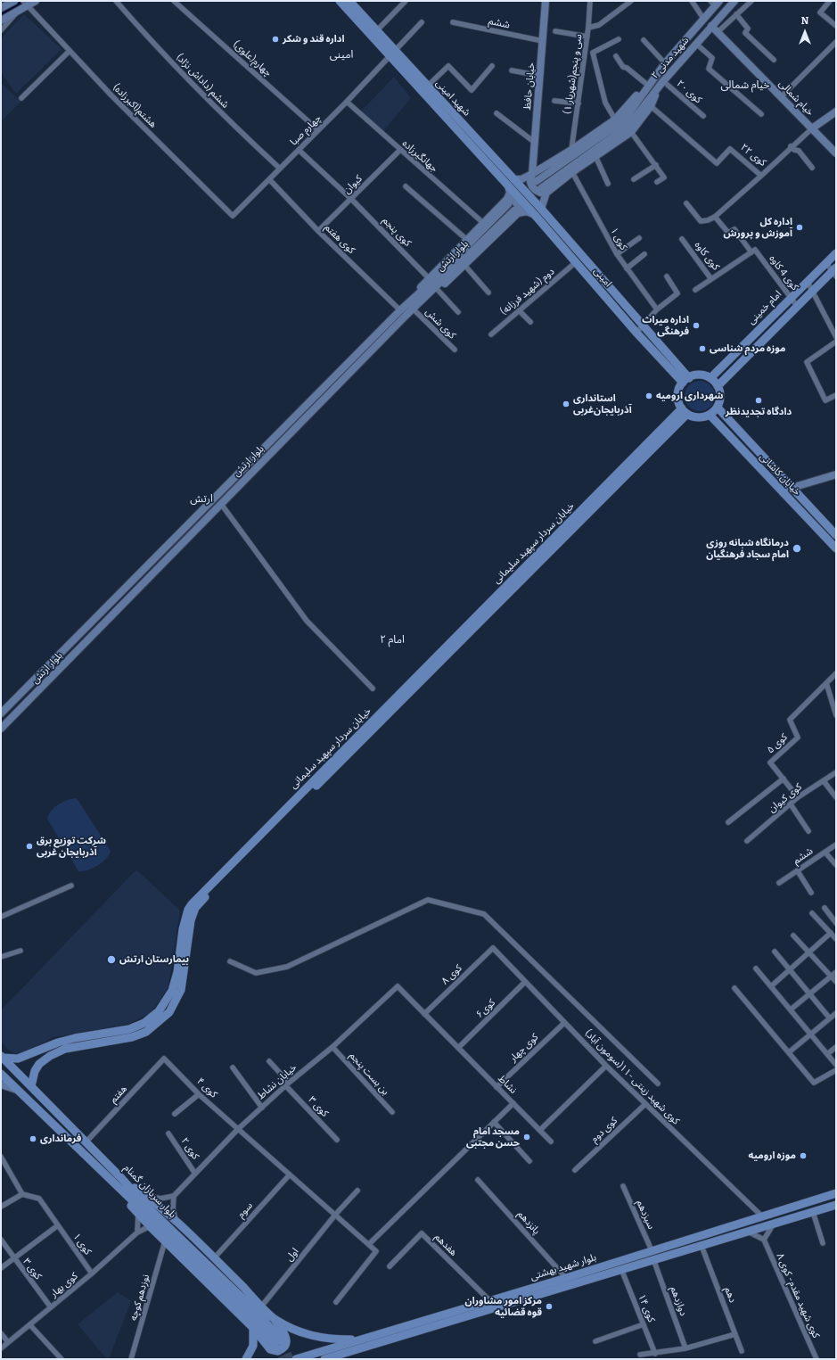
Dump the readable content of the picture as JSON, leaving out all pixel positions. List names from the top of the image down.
{
  "streets": {
    "main road": [
      "شهید مدنی ۲",
      "خیابان حافظ",
      "شهید امینی",
      "خیام شمالی",
      "بلوار ارتش",
      "امینی",
      "امام خمینی",
      "خیابان کاشانی",
      "خیابان سردار سپهبد سلیمانی",
      "بلوار سربازان گمنام",
      "بلوار شهید بهشتی"
    ],
    "street": [
      "ششم",
      "چهارم(علوی)",
      "سی و پنجم(شهریار ۱)",
      "ششم (داداش نژاد)",
      "کوی ۲۰",
      "هشتم(اکبرزاده)",
      "چهارم صبا",
      "کوی ۲۲",
      "جهانگیرزاده",
      "کیوان",
      "کوی پنجم",
      "کوی هفتم",
      "کوی ۱",
      "کوی کاوه",
      "کوی 4 کاوه",
      "دوم (شهید فرزانه)",
      "کوی شش",
      "کوی ۵",
      "کوی کیوان",
      "کوی ۸",
      "کوی۶",
      "کوی چهار",
      "بن بست پنجم",
      "کوی شهید زینتی -۱۱(سومون آباد)",
      "خیابان نشاط",
      "نشاط",
      "کوی ۴",
      "هفتم",
      "کوی ۳",
      "کوی دوم",
      "کوی ۲",
      "سوم",
      "سیزدهم",
      "پانزدهم",
      "هفدهم",
      "اول",
      "کوی بهار",
      "دهم",
      "کوی شهید مقدم- کوی ۸",
      "نوزدهم کوچه",
      "دوازدهم",
      "کوی ۱۴"
    ]
  },
  "crossings": [
    ["ششم", "خیابان حافظ"],
    ["شهید مدنی ۲", "کوی ۲۰"],
    ["شهید مدنی ۲", "خیام شمالی"],
    ["چهارم(علوی)", "چهارم صبا"],
    ["ششم (داداش نژاد)", "چهارم صبا"],
    ["شهید امینی", "چهارم صبا"],
    ["شهید امینی", "امینی"],
    ["خیام شمالی", "کوی ۲۲"],
    ["هشتم(اکبرزاده)", "چهارم صبا"],
    ["چهارم صبا", "جهانگیرزاده"],
    ["چهارم صبا", "کوی پنجم"],
    ["چهارم صبا", "کوی هفتم"],
    ["جهانگیرزاده", "کیوان"],
    ["کیوان", "کوی پنجم"],
    ["کیوان", "کوی هفتم"],
    ["کوی هفتم", "بلوار ارتش"],
    ["کوی ۱", "کوی بهار"],
    ["کوی کاوه", "کوی 4 کاوه"],
    ["کوی 4 کاوه", "امام خمینی"],
    ["امینی", "دوم (شهید فرزانه)"],
    ["امینی", "امام خمینی"],
    ["امینی", "خیابان کاشانی"],
    ["امینی", "خیابان سردار سپهبد سلیمانی"],
    ["امام خمینی", "خیابان کاشانی"],
    ["امام خمینی", "خیابان سردار سپهبد سلیمانی"],
    ["خیابان کاشانی", "خیابان سردار سپهبد سلیمانی"],
    ["خیابان سردار سپهبد سلیمانی", "بلوار سربازان گمنام"],
    ["کوی ۵", "کوی کیوان"],
    ["کوی ۸", "کوی شهید زینتی -۱۱(سومون آباد)"],
    ["کوی ۸", "نشاط"],
    ["کوی۶", "کوی شهید زینتی -۱۱(سومون آباد)"],
    ["کوی۶", "نشاط"],
    ["کوی چهار", "کوی شهید زینتی -۱۱(سومون آباد)"],
    ["کوی چهار", "نشاط"],
    ["بن بست پنجم", "خیابان نشاط"],
    ["کوی شهید زینتی -۱۱(سومون آباد)", "کوی دوم"],
    ["کوی شهید زینتی -۱۱(سومون آباد)", "بلوار شهید بهشتی"],
    ["خیابان نشاط", "نشاط"],
    ["خیابان نشاط", "کوی ۴"],
    ["خیابان نشاط", "کوی ۳"],
    ["خیابان نشاط", "کوی ۲"],
    ["کوی ۴", "هفتم"],
    ["کوی ۴", "سوم"],
    ["کوی ۴", "اول"],
    ["هفتم", "بلوار سربازان گمنام"],
    ["کوی ۳", "کوی بهار"],
    ["سیزدهم", "بلوار شهید بهشتی"],
    ["پانزدهم", "بلوار شهید بهشتی"],
    ["هفدهم", "بلوار شهید بهشتی"],
    ["بلوار شهید بهشتی", "دهم"],
    ["بلوار شهید بهشتی", "دوازدهم"],
    ["بلوار شهید بهشتی", "کوی ۱۴"]
  ],
  "districts": [
    "امینی",
    "خیام شمالی",
    "ارتش",
    "امام ۲"
  ],
  "places": [
    "اداره قند و شکر",
    "اداره کل آموزش و پرورش",
    "اداره میراث فرهنگی",
    "موزه مردم شناسی",
    "شهرداری ارومیه",
    "دادگاه تجدیدنظر",
    "استانداری آذربایجان‌غربی",
    "درمانگاه شبانه روزی امام سجاد فرهنگیان",
    "شرکت توزیع برق آذربایجان غربی",
    "بیمارستان ارتش",
    "مسجد امام حسن مجتبی",
    "فرمانداری",
    "موزه ارومیه",
    "مرکز امور مشاوران قوه قضائیه"
  ],
  "north": "top"
}
